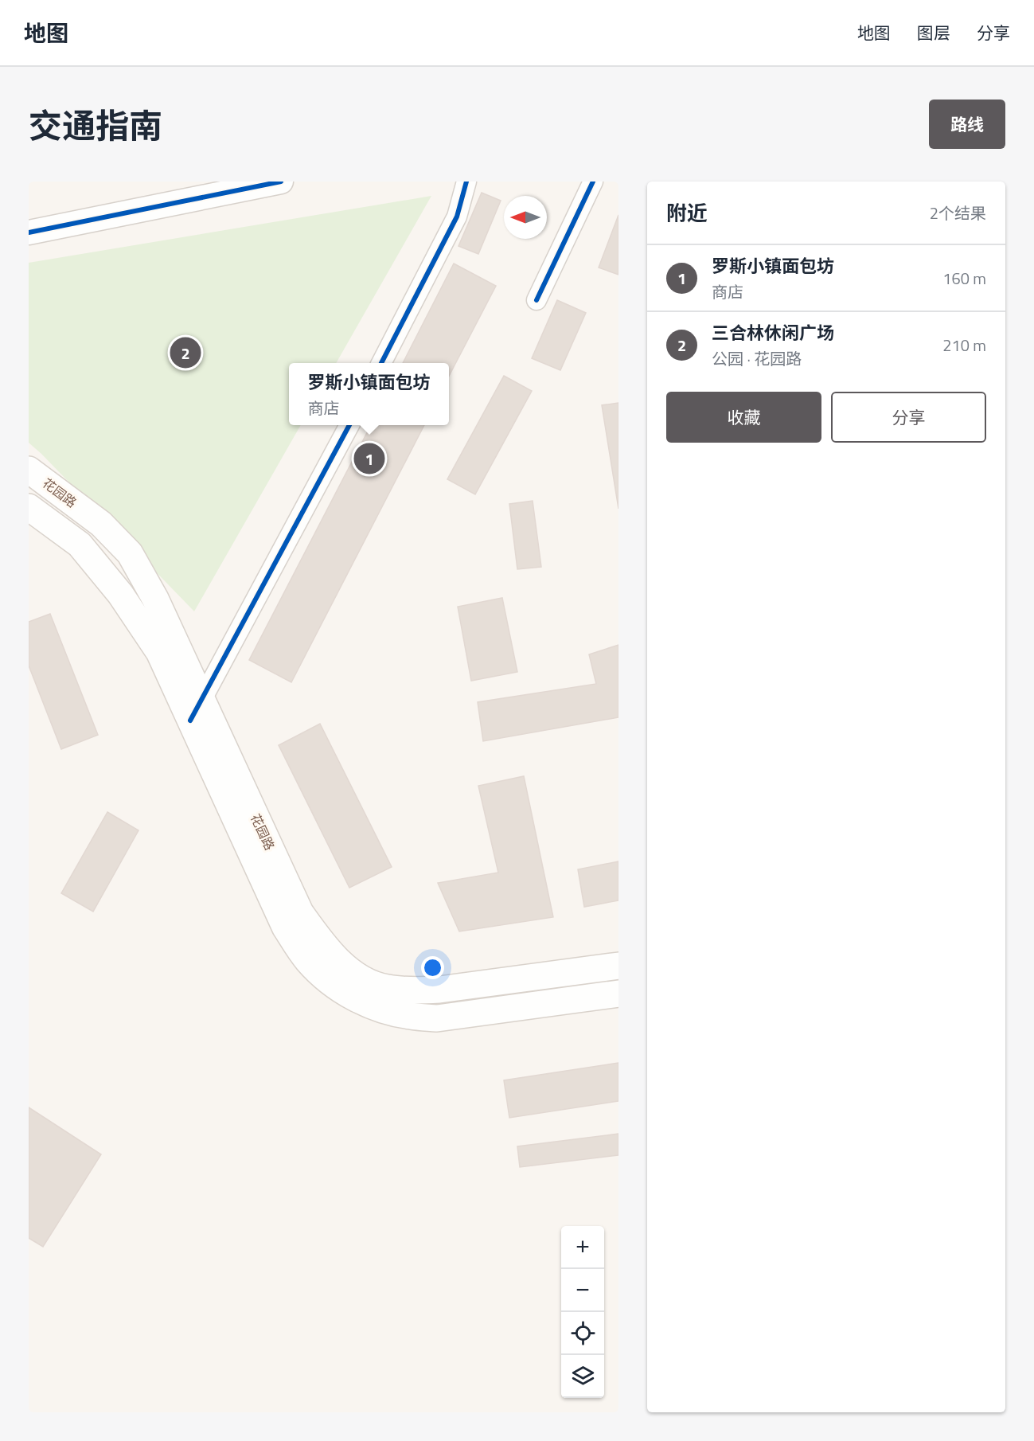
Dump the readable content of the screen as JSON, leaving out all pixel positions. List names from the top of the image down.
{
  "streets": {
    "main road": ["花园路"]
  },
  "north": "left",
  "page": {
    "header": "地图",
    "nav": ["地图", "图层", "分享"],
    "title": "交通指南",
    "buttons": [
      "路线",
      ["收藏", "分享"]
    ],
    "heading": ["附近", "2个结果"],
    "list": [
      {
        "mark": "1",
        "name": "罗斯小镇面包坊",
        "note": "商店",
        "value": "160 m"
      },
      {
        "mark": "2",
        "name": "三合林休闲广场",
        "note": "公园 · 花园路",
        "value": "210 m"
      }
    ],
    "pins": ["2", "1"],
    "popup": ["罗斯小镇面包坊", "商店"],
    "map_buttons": ["+", "−"]
  }
}
